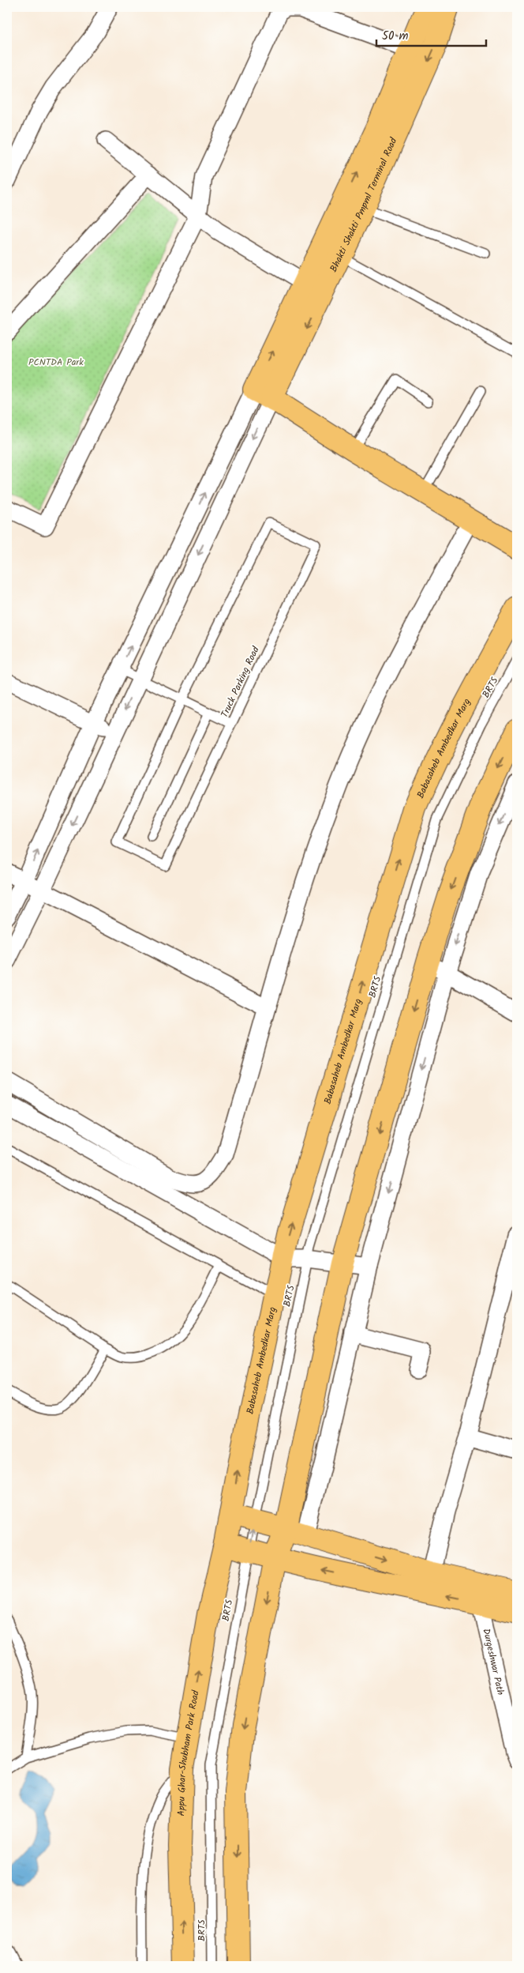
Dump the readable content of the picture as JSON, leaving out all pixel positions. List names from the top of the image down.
{
  "streets": {
    "main road": ["Bhakti Shakti Pmpml Terminal Road", "Babasaheb Ambedkar Marg", "Appu Ghar-Shubham Park Road"],
    "street": ["Durgeshwar Path"],
    "lane": ["Truck Parking Road", "BRTS"]
  },
  "crossings": [
    ["Babasaheb Ambedkar Marg", "Appu Ghar-Shubham Park Road"]
  ],
  "parks": ["PCNTDA Park"],
  "scale_bar": "50 m"
}
